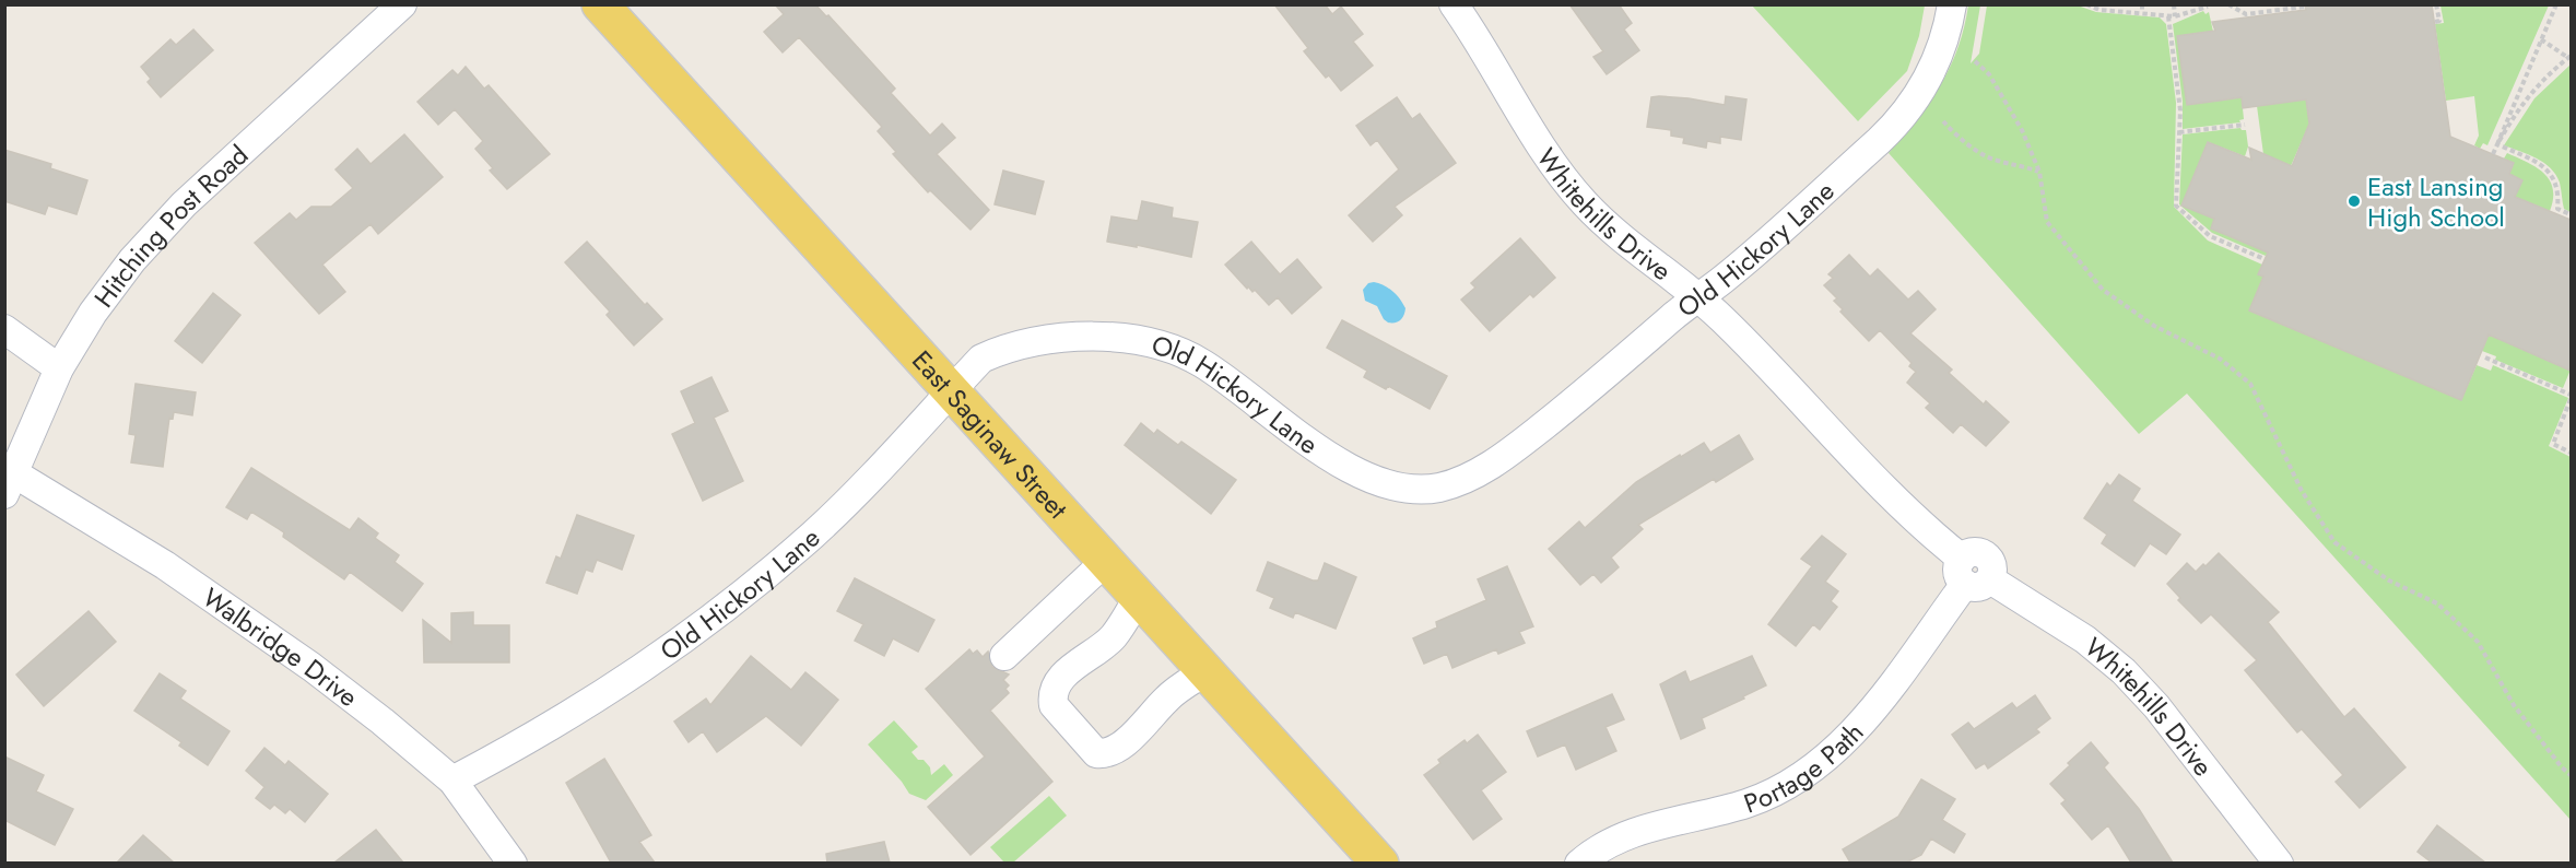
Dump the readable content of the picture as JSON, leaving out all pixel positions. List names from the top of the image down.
{
  "streets": {
    "main road": ["East Saginaw Street"],
    "street": [
      "Whitehills Drive",
      "Hitching Post Road",
      "Old Hickory Lane",
      "Walbridge Drive",
      "Portage Path"
    ]
  },
  "crossings": [
    ["Whitehills Drive", "Old Hickory Lane"],
    ["Whitehills Drive", "Portage Path"],
    ["Hitching Post Road", "Walbridge Drive"],
    ["Old Hickory Lane", "East Saginaw Street"],
    ["Old Hickory Lane", "Walbridge Drive"]
  ],
  "places": ["East Lansing High School"]
}
